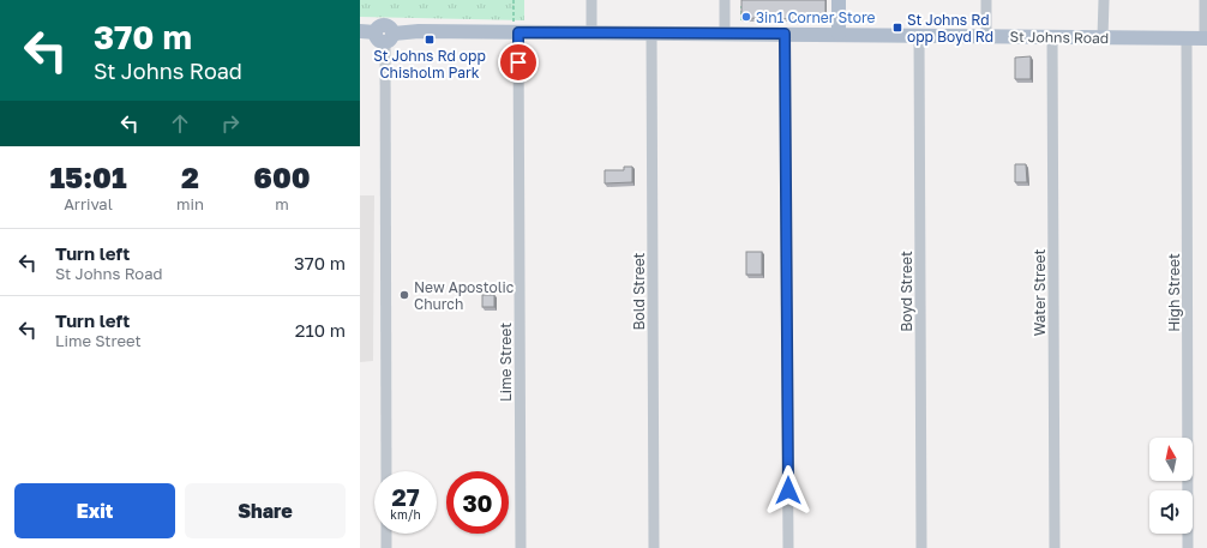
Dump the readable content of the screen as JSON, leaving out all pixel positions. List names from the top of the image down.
{
  "streets": {
    "main road": ["St Johns Road"],
    "street": [
      "Bold Street",
      "Boyd Street",
      "Water Street",
      "High Street",
      "Lime Street"
    ]
  },
  "crossings": [
    ["St Johns Road", "Bold Street"],
    ["St Johns Road", "Boyd Street"],
    ["St Johns Road", "Water Street"],
    ["St Johns Road", "High Street"],
    ["St Johns Road", "Lime Street"]
  ],
  "places": {
    "other": ["3in1 Corner Store", "New Apostolic Church"],
    "transit": ["St Johns Rd opp Boyd Rd", "St Johns Rd opp Chisholm Park"]
  },
  "north": "top",
  "page": {
    "turn": ["370 m", "St Johns Road"],
    "eta": [
      "15:01",
      "Arrival",
      "2",
      "min",
      "600",
      "m"
    ],
    "list": [
      {
        "name": "Turn left",
        "note": "St Johns Road",
        "value": "370 m"
      },
      {
        "name": "Turn left",
        "note": "Lime Street",
        "value": "210 m"
      }
    ],
    "speed": "27 km/h",
    "limit": "30",
    "buttons": ["Exit", "Share"]
  }
}
